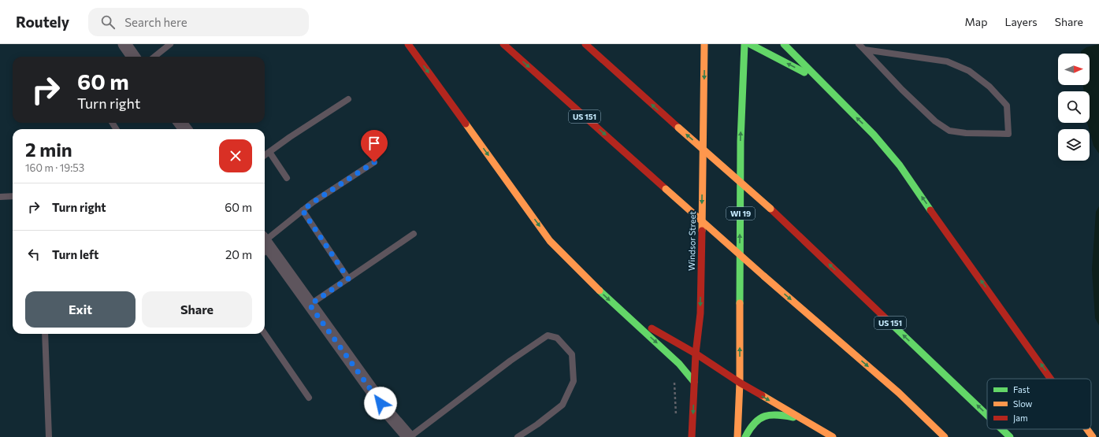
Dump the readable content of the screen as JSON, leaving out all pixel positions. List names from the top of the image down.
{
  "streets": {
    "main road": ["US 151", "WI 19", "Windsor Street"]
  },
  "legend": ["Fast", "Slow", "Jam"],
  "north": "right",
  "page": {
    "header": "Routely",
    "search": "Search here",
    "nav": ["Map", "Layers", "Share"],
    "turn": ["60 m", "Turn right"],
    "heading": ["2 min", "160 m · 19:53"],
    "list": [
      {
        "name": "Turn right",
        "value": "60 m"
      },
      {
        "name": "Turn left",
        "value": "20 m"
      }
    ],
    "buttons": ["Exit", "Share"]
  }
}
